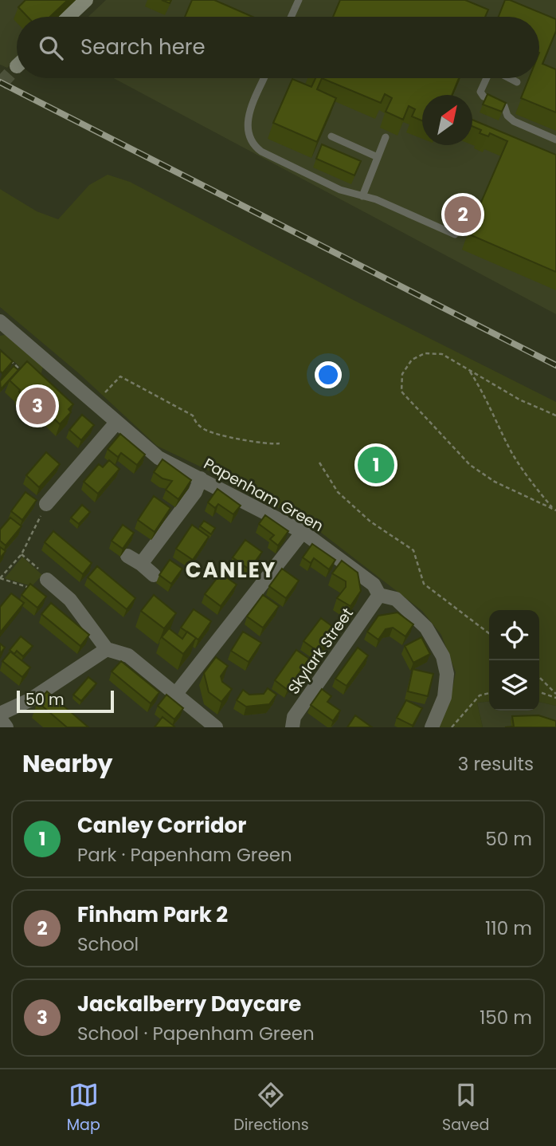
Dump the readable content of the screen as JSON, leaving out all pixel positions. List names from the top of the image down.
{
  "streets": {
    "street": ["Papenham Green", "Skylark Street"]
  },
  "crossings": [
    ["Papenham Green", "Skylark Street"]
  ],
  "districts": ["CANLEY"],
  "scale_bar": "50 m",
  "north": "top right",
  "page": {
    "search": "Search here",
    "pins": ["2", "3", "1"],
    "scale": "50 m",
    "heading": ["Nearby", "3 results"],
    "list": [
      {
        "mark": "1",
        "name": "Canley Corridor",
        "note": "Park · Papenham Green",
        "value": "50 m"
      },
      {
        "mark": "2",
        "name": "Finham Park 2",
        "note": "School",
        "value": "110 m"
      },
      {
        "mark": "3",
        "name": "Jackalberry Daycare",
        "note": "School · Papenham Green",
        "value": "150 m"
      }
    ],
    "nav": ["Map", "Directions", "Saved"]
  }
}
